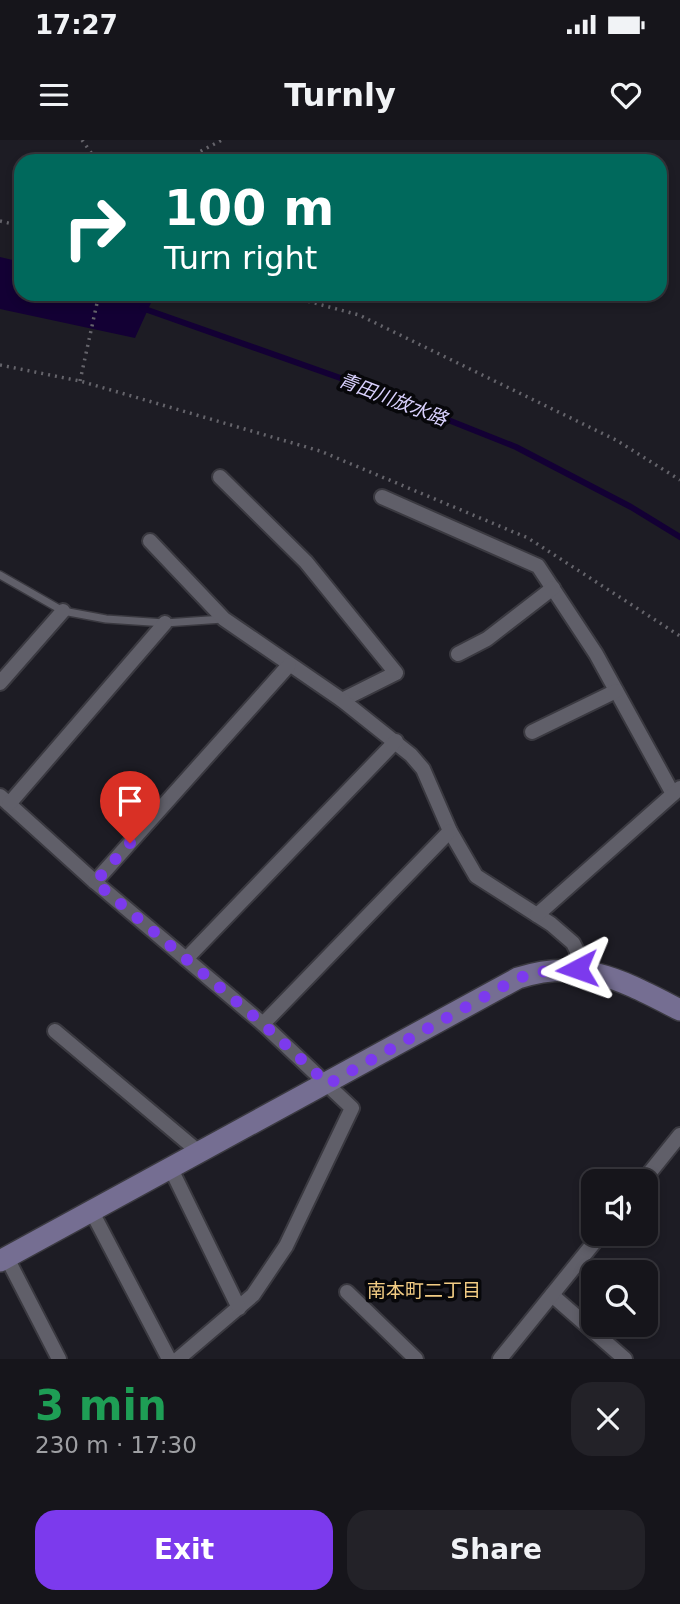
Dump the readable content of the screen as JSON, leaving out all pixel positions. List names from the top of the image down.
{
  "districts": ["南本町二丁目"],
  "water": ["青田川放水路"],
  "page": {
    "status": "17:27",
    "header": "Turnly",
    "turn": ["100 m", "Turn right"],
    "heading": ["3 min", "230 m · 17:30"],
    "buttons": ["Exit", "Share"]
  }
}
